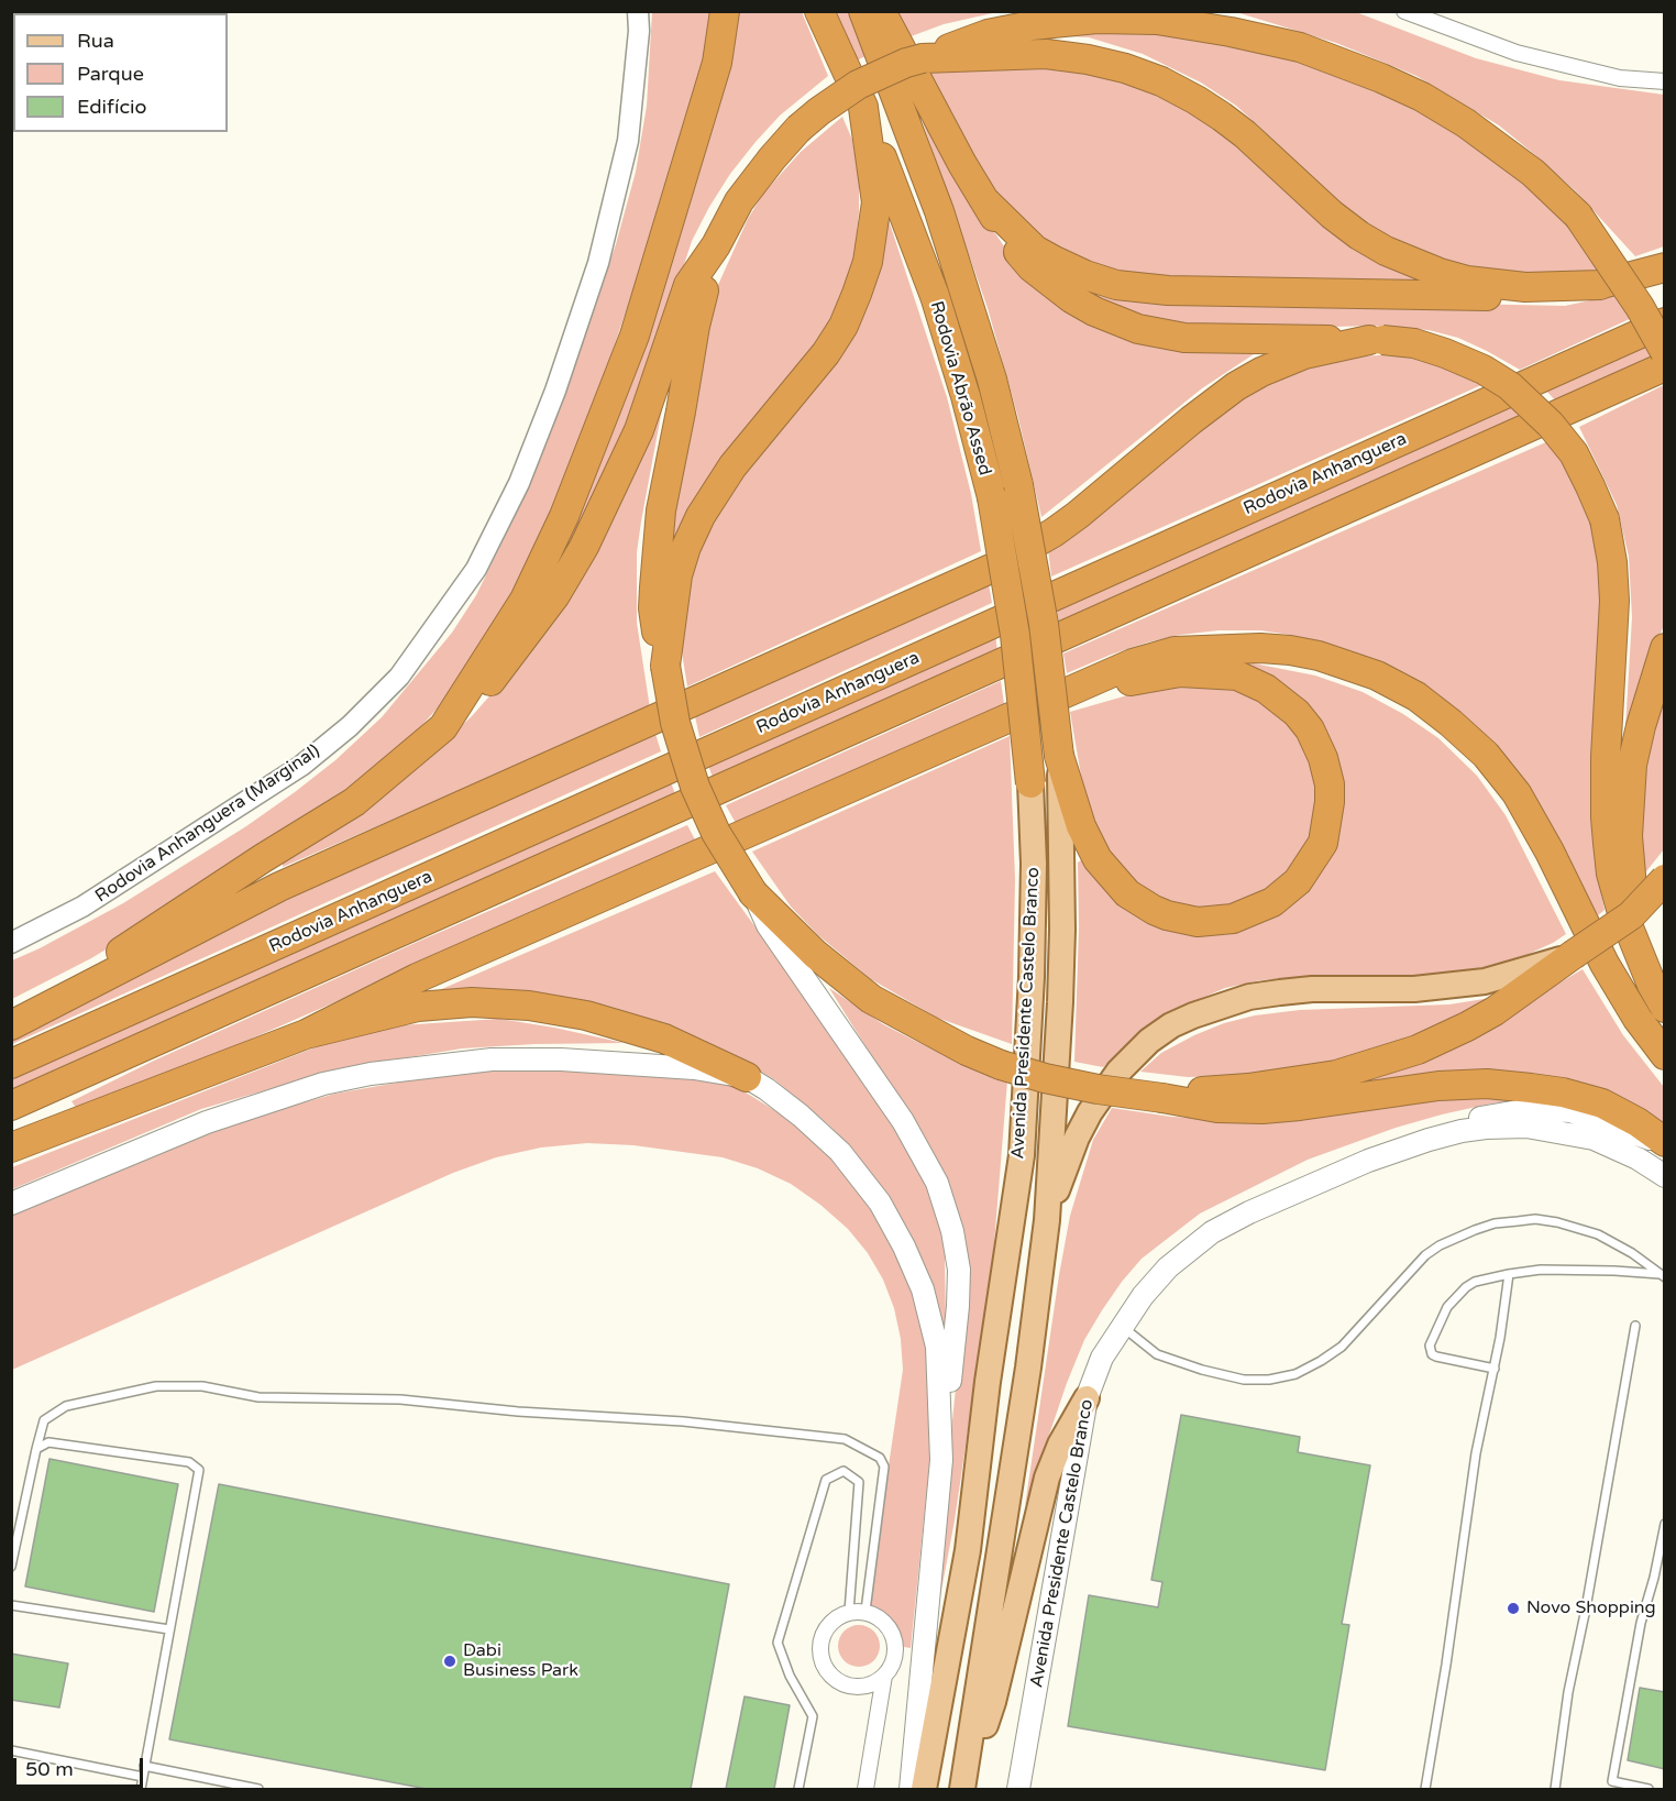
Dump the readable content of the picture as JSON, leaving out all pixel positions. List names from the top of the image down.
{
  "streets": {
    "highway": ["Rodovia Abrão Assed", "Rodovia Anhanguera"],
    "main road": ["Avenida Presidente Castelo Branco"],
    "street": ["Rodovia Anhanguera (Marginal)"]
  },
  "crossings": [
    ["Rodovia Abrão Assed", "Avenida Presidente Castelo Branco"]
  ],
  "places": ["Novo Shopping", "Dabi Business Park"],
  "legend": ["Rua", "Parque", "Edifício"],
  "scale_bar": "50 m"
}
